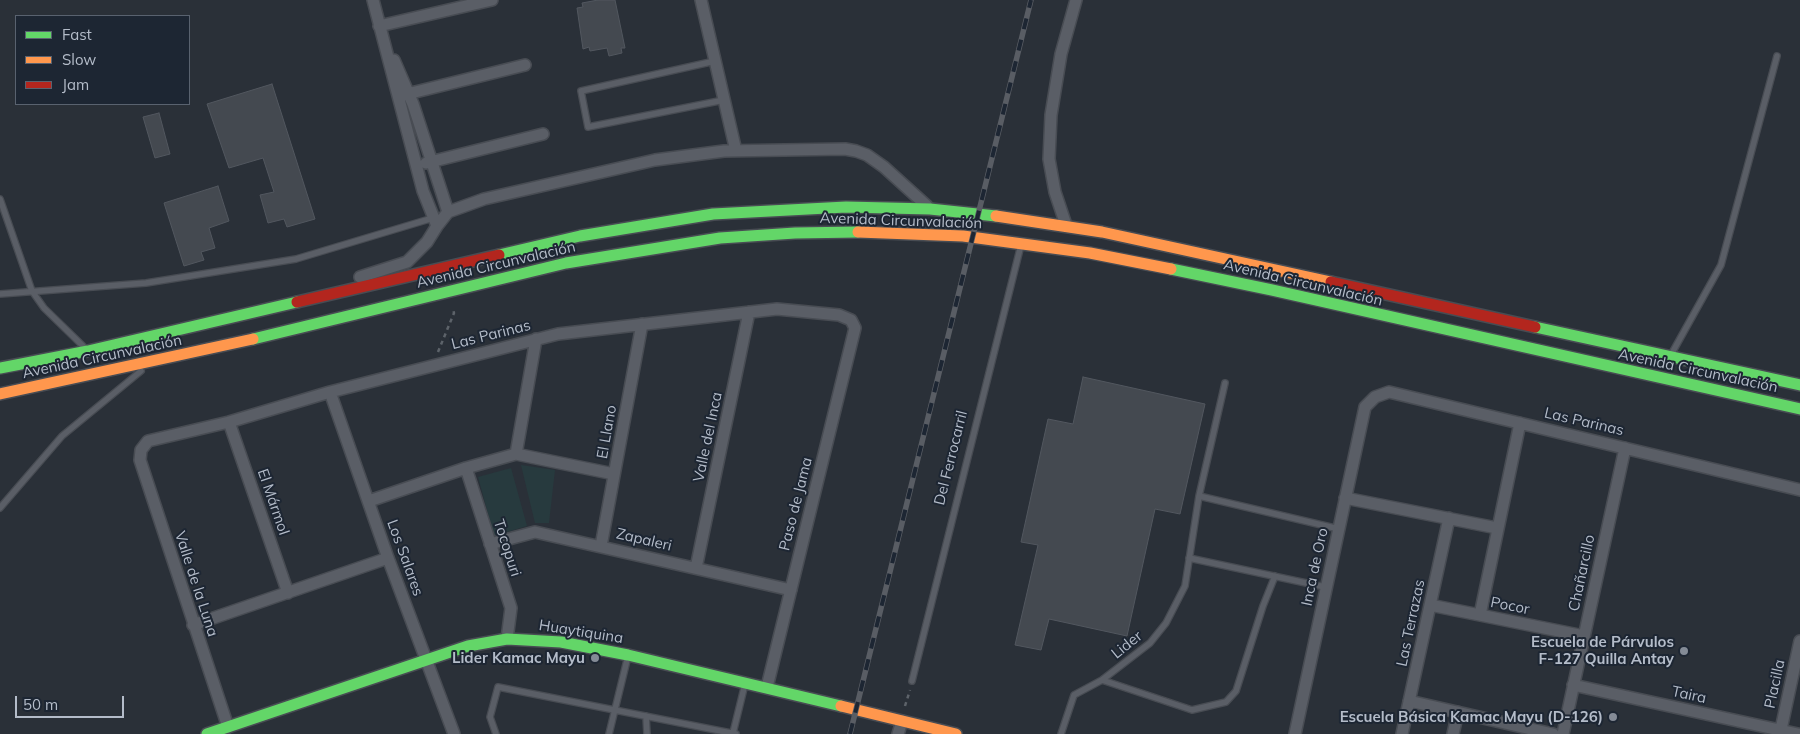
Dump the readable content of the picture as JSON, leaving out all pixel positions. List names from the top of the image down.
{
  "streets": {
    "main road": ["Avenida Circunvalación", "Huaytiquina"],
    "street": [
      "Las Parinas",
      "El Llano",
      "Valle del Inca",
      "El Mármol",
      "Paso de Jama",
      "Zapaleri",
      "Tocopuri",
      "Los Salares",
      "Inca de Oro",
      "Chañarcillo",
      "Valle de la Luna",
      "Pocor",
      "Las Terrazas",
      "Placilla",
      "Taira"
    ],
    "lane": ["Del Ferrocarril", "Lider"]
  },
  "crossings": [
    ["Avenida Circunvalación", "Del Ferrocarril"],
    ["Las Parinas", "El Llano"],
    ["Las Parinas", "Valle del Inca"],
    ["Las Parinas", "El Mármol"],
    ["Las Parinas", "Paso de Jama"],
    ["Las Parinas", "Los Salares"],
    ["Las Parinas", "Inca de Oro"],
    ["Las Parinas", "Chañarcillo"],
    ["Las Parinas", "Valle de la Luna"],
    ["El Llano", "Zapaleri"],
    ["Valle del Inca", "Zapaleri"],
    ["Paso de Jama", "Zapaleri"],
    ["Paso de Jama", "Huaytiquina"],
    ["Zapaleri", "Tocopuri"],
    ["Tocopuri", "Huaytiquina"],
    ["Los Salares", "Huaytiquina"],
    ["Chañarcillo", "Pocor"],
    ["Chañarcillo", "Taira"],
    ["Valle de la Luna", "Huaytiquina"],
    ["Pocor", "Las Terrazas"],
    ["Placilla", "Taira"]
  ],
  "places": ["Escuela de Párvulos F-127 Quilla Antay", "Lider Kamac Mayu", "Escuela Básica Kamac Mayu (D-126)"],
  "legend": ["Fast", "Slow", "Jam"],
  "scale_bar": "50 m"
}
